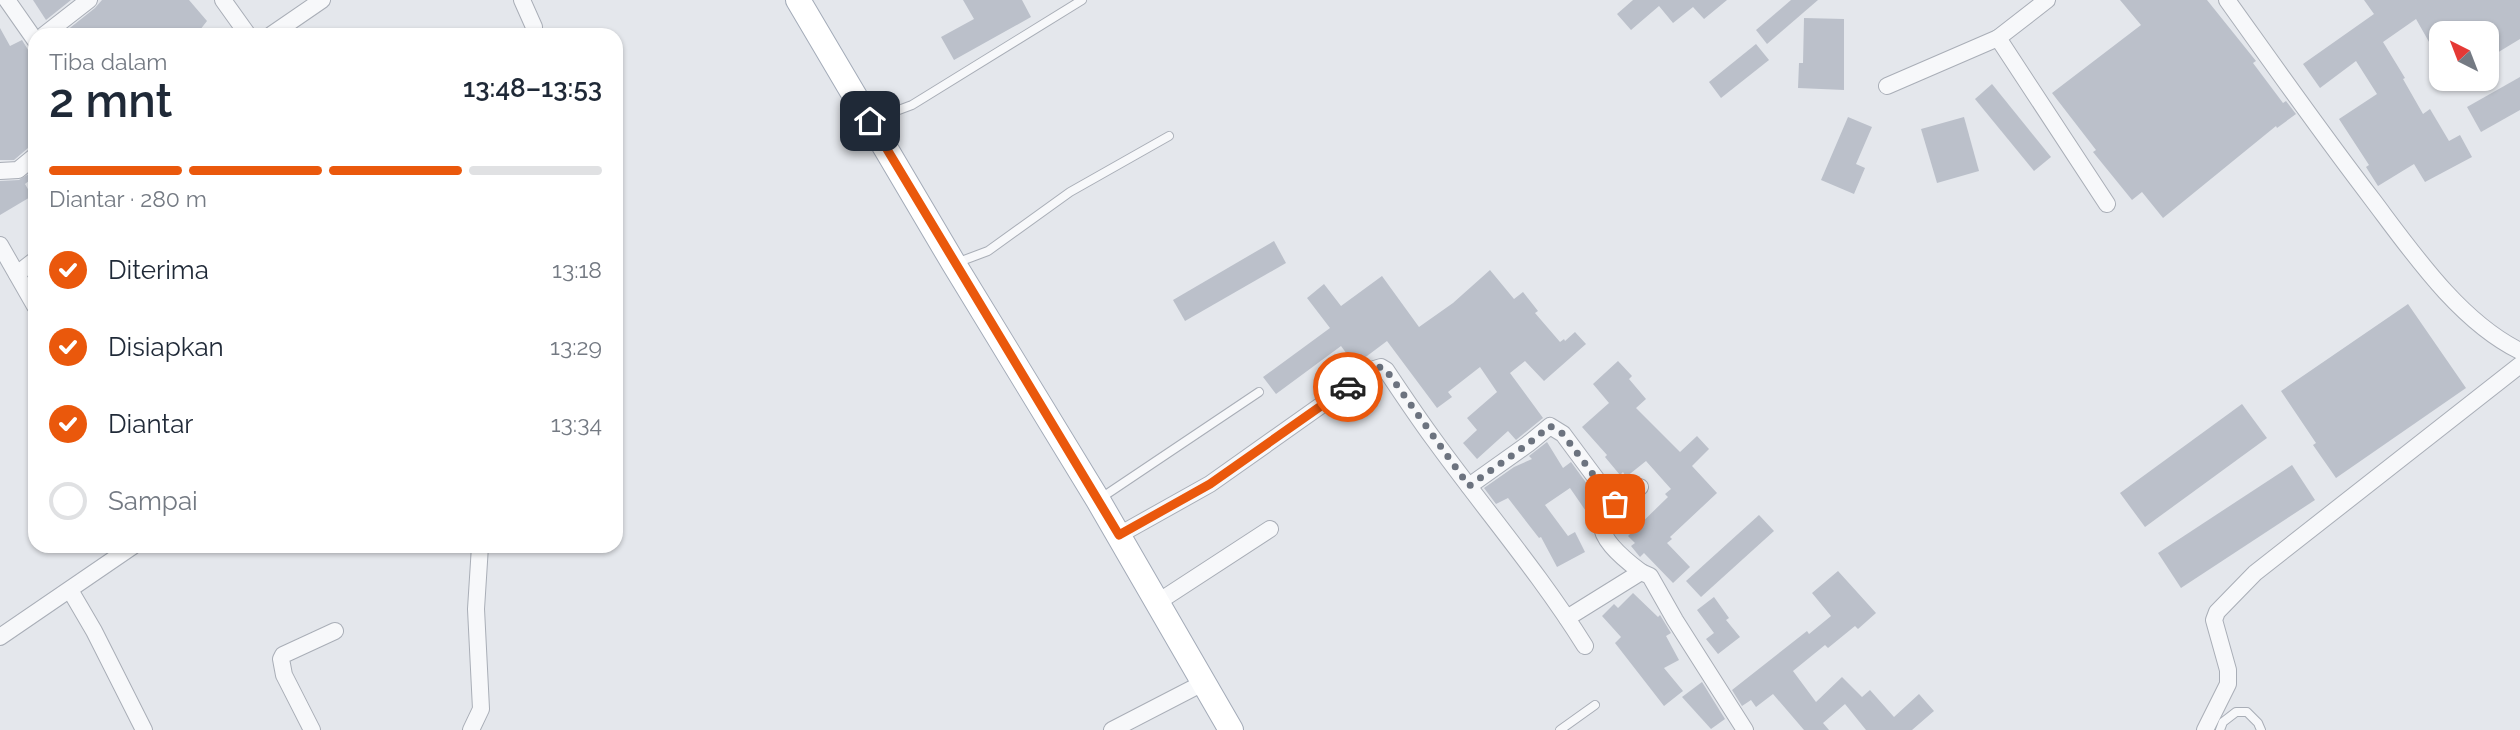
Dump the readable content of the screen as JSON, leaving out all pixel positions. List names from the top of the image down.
{
  "north": "top left",
  "page": {
    "heading": ["2 mnt", "Tiba dalam", "13:48–13:53"],
    "bar": "Diantar · 280 m",
    "list": [
      ["Diterima", "13:18"],
      ["Disiapkan", "13:29"],
      ["Diantar", "13:34"],
      "Sampai"
    ]
  }
}
